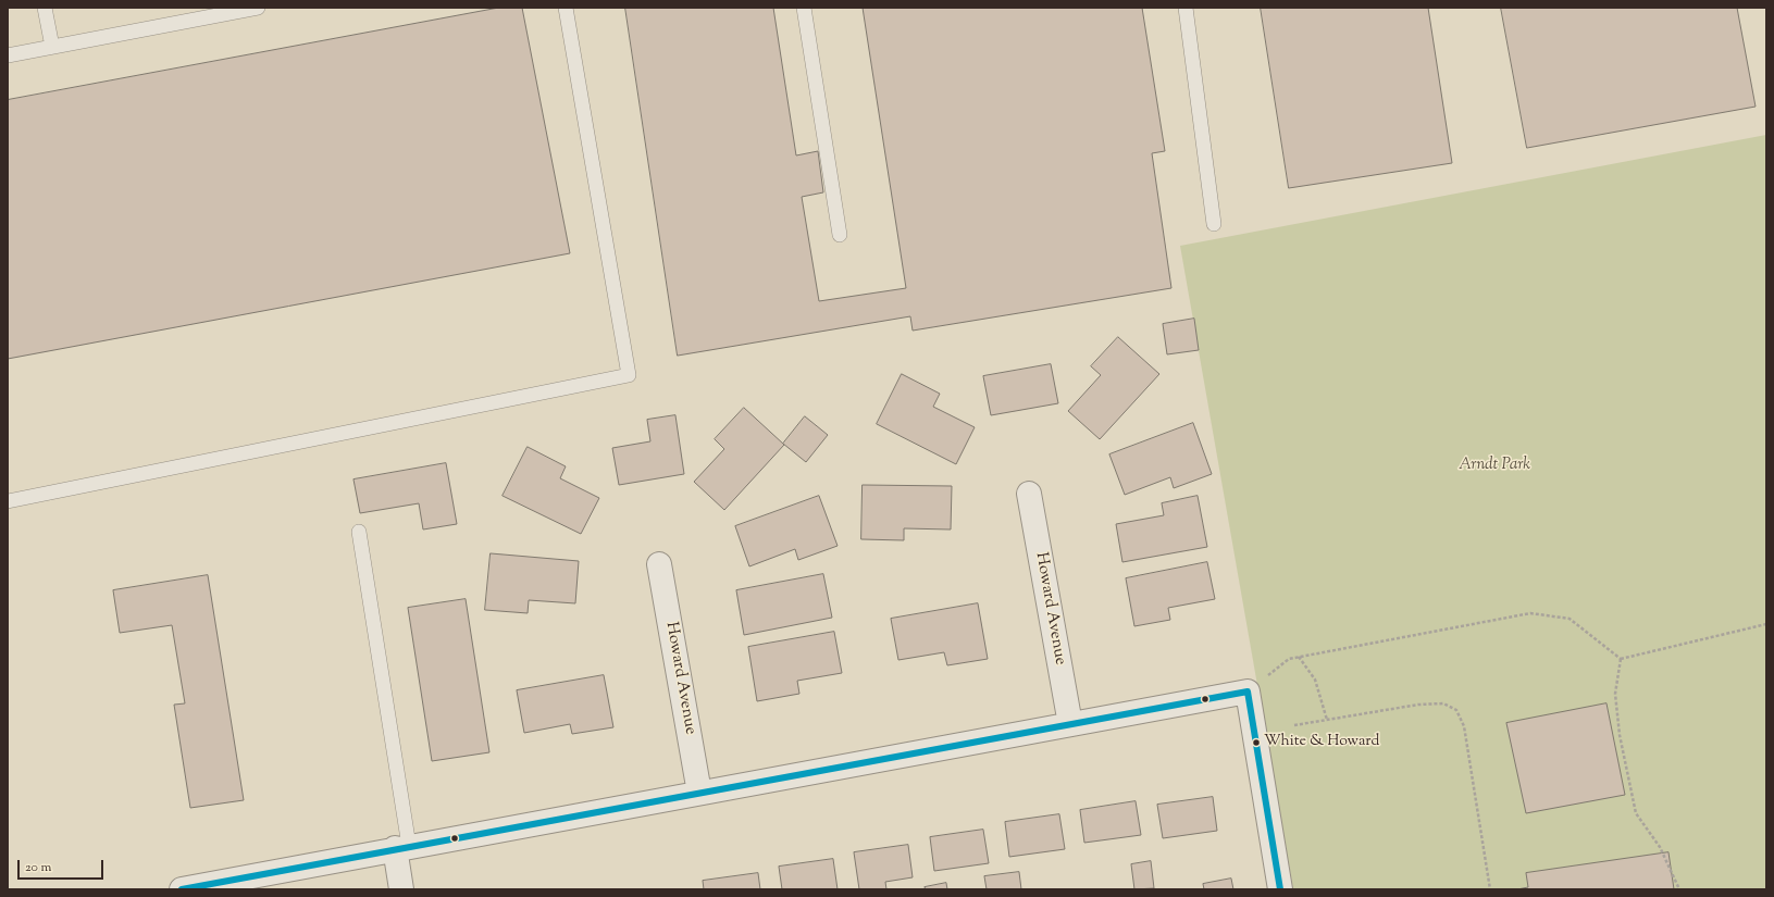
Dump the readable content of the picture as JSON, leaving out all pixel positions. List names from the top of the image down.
{
  "streets": {
    "street": ["Howard Avenue"]
  },
  "parks": ["Arndt Park"],
  "places": ["White & Howard"],
  "scale_bar": "20 m"
}
